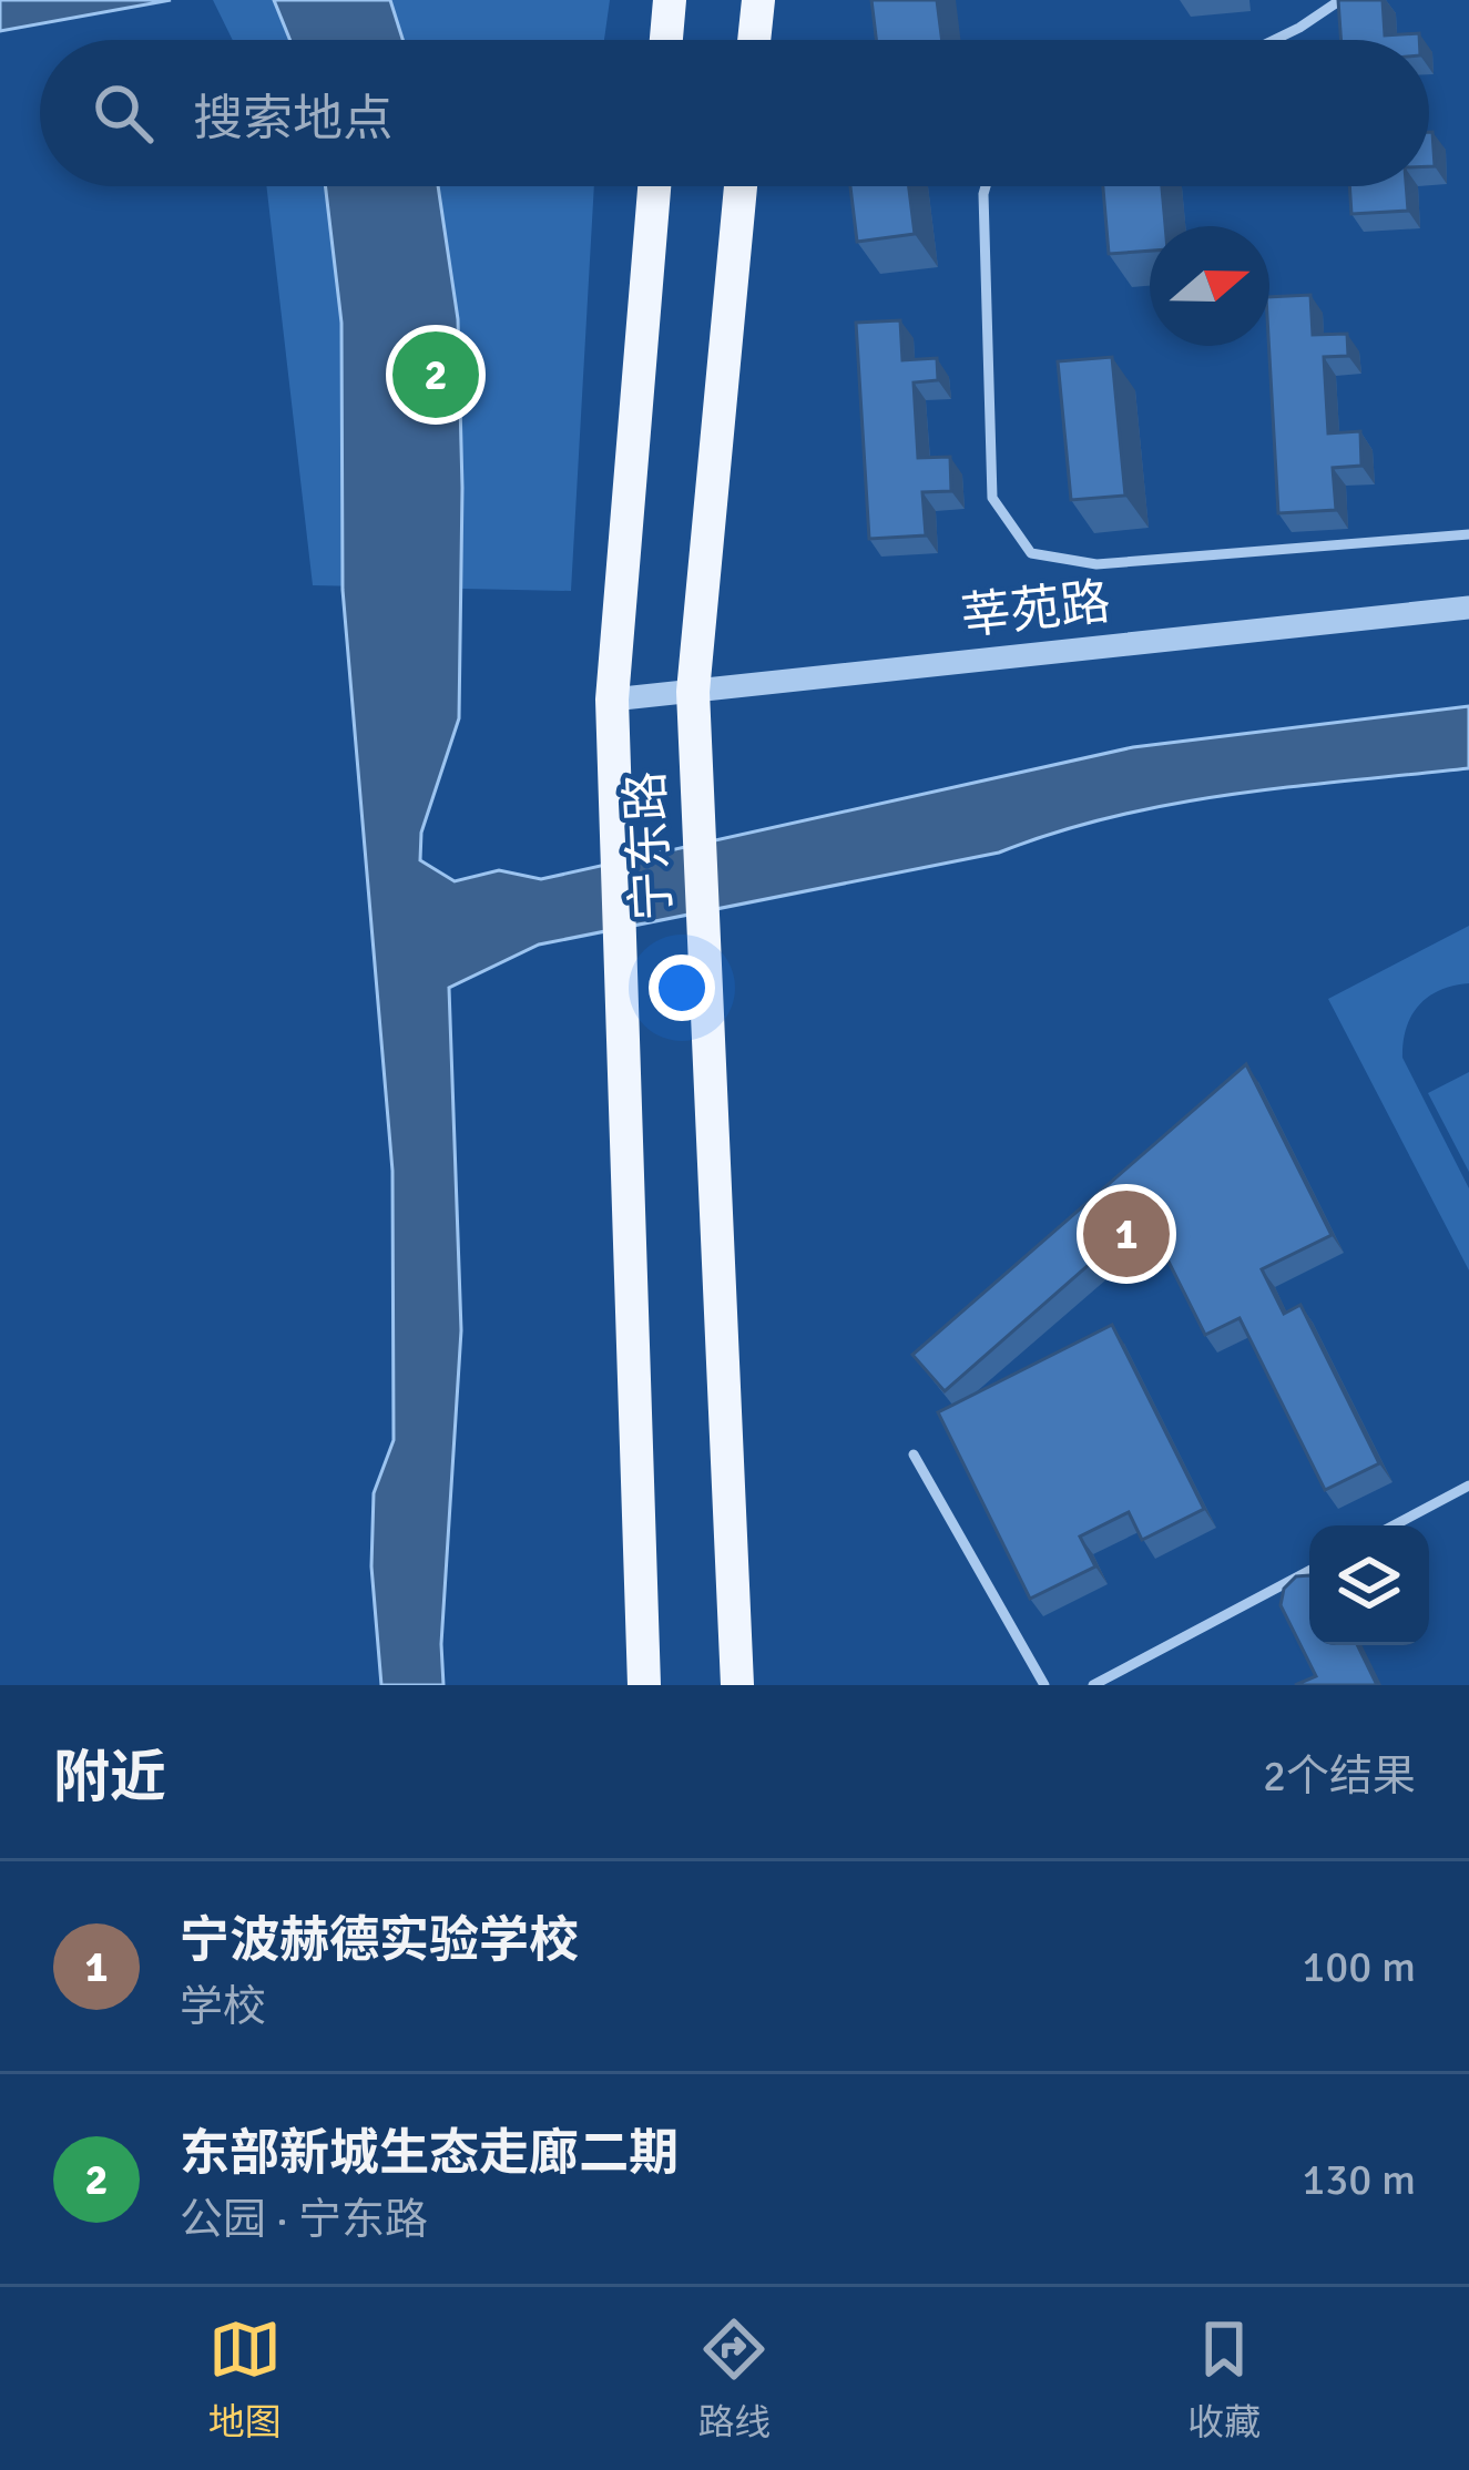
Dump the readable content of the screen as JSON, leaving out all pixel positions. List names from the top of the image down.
{
  "streets": {
    "main road": ["宁东路"],
    "street": ["莘苑路"]
  },
  "crossings": [
    ["莘苑路", "宁东路"]
  ],
  "north": "right",
  "page": {
    "search": "搜索地点",
    "pins": ["2", "1"],
    "heading": ["附近", "2个结果"],
    "list": [
      {
        "mark": "1",
        "name": "宁波赫德实验学校",
        "note": "学校",
        "value": "100 m"
      },
      {
        "mark": "2",
        "name": "东部新城生态走廊二期",
        "note": "公园 · 宁东路",
        "value": "130 m"
      }
    ],
    "nav": ["地图", "路线", "收藏"]
  }
}
